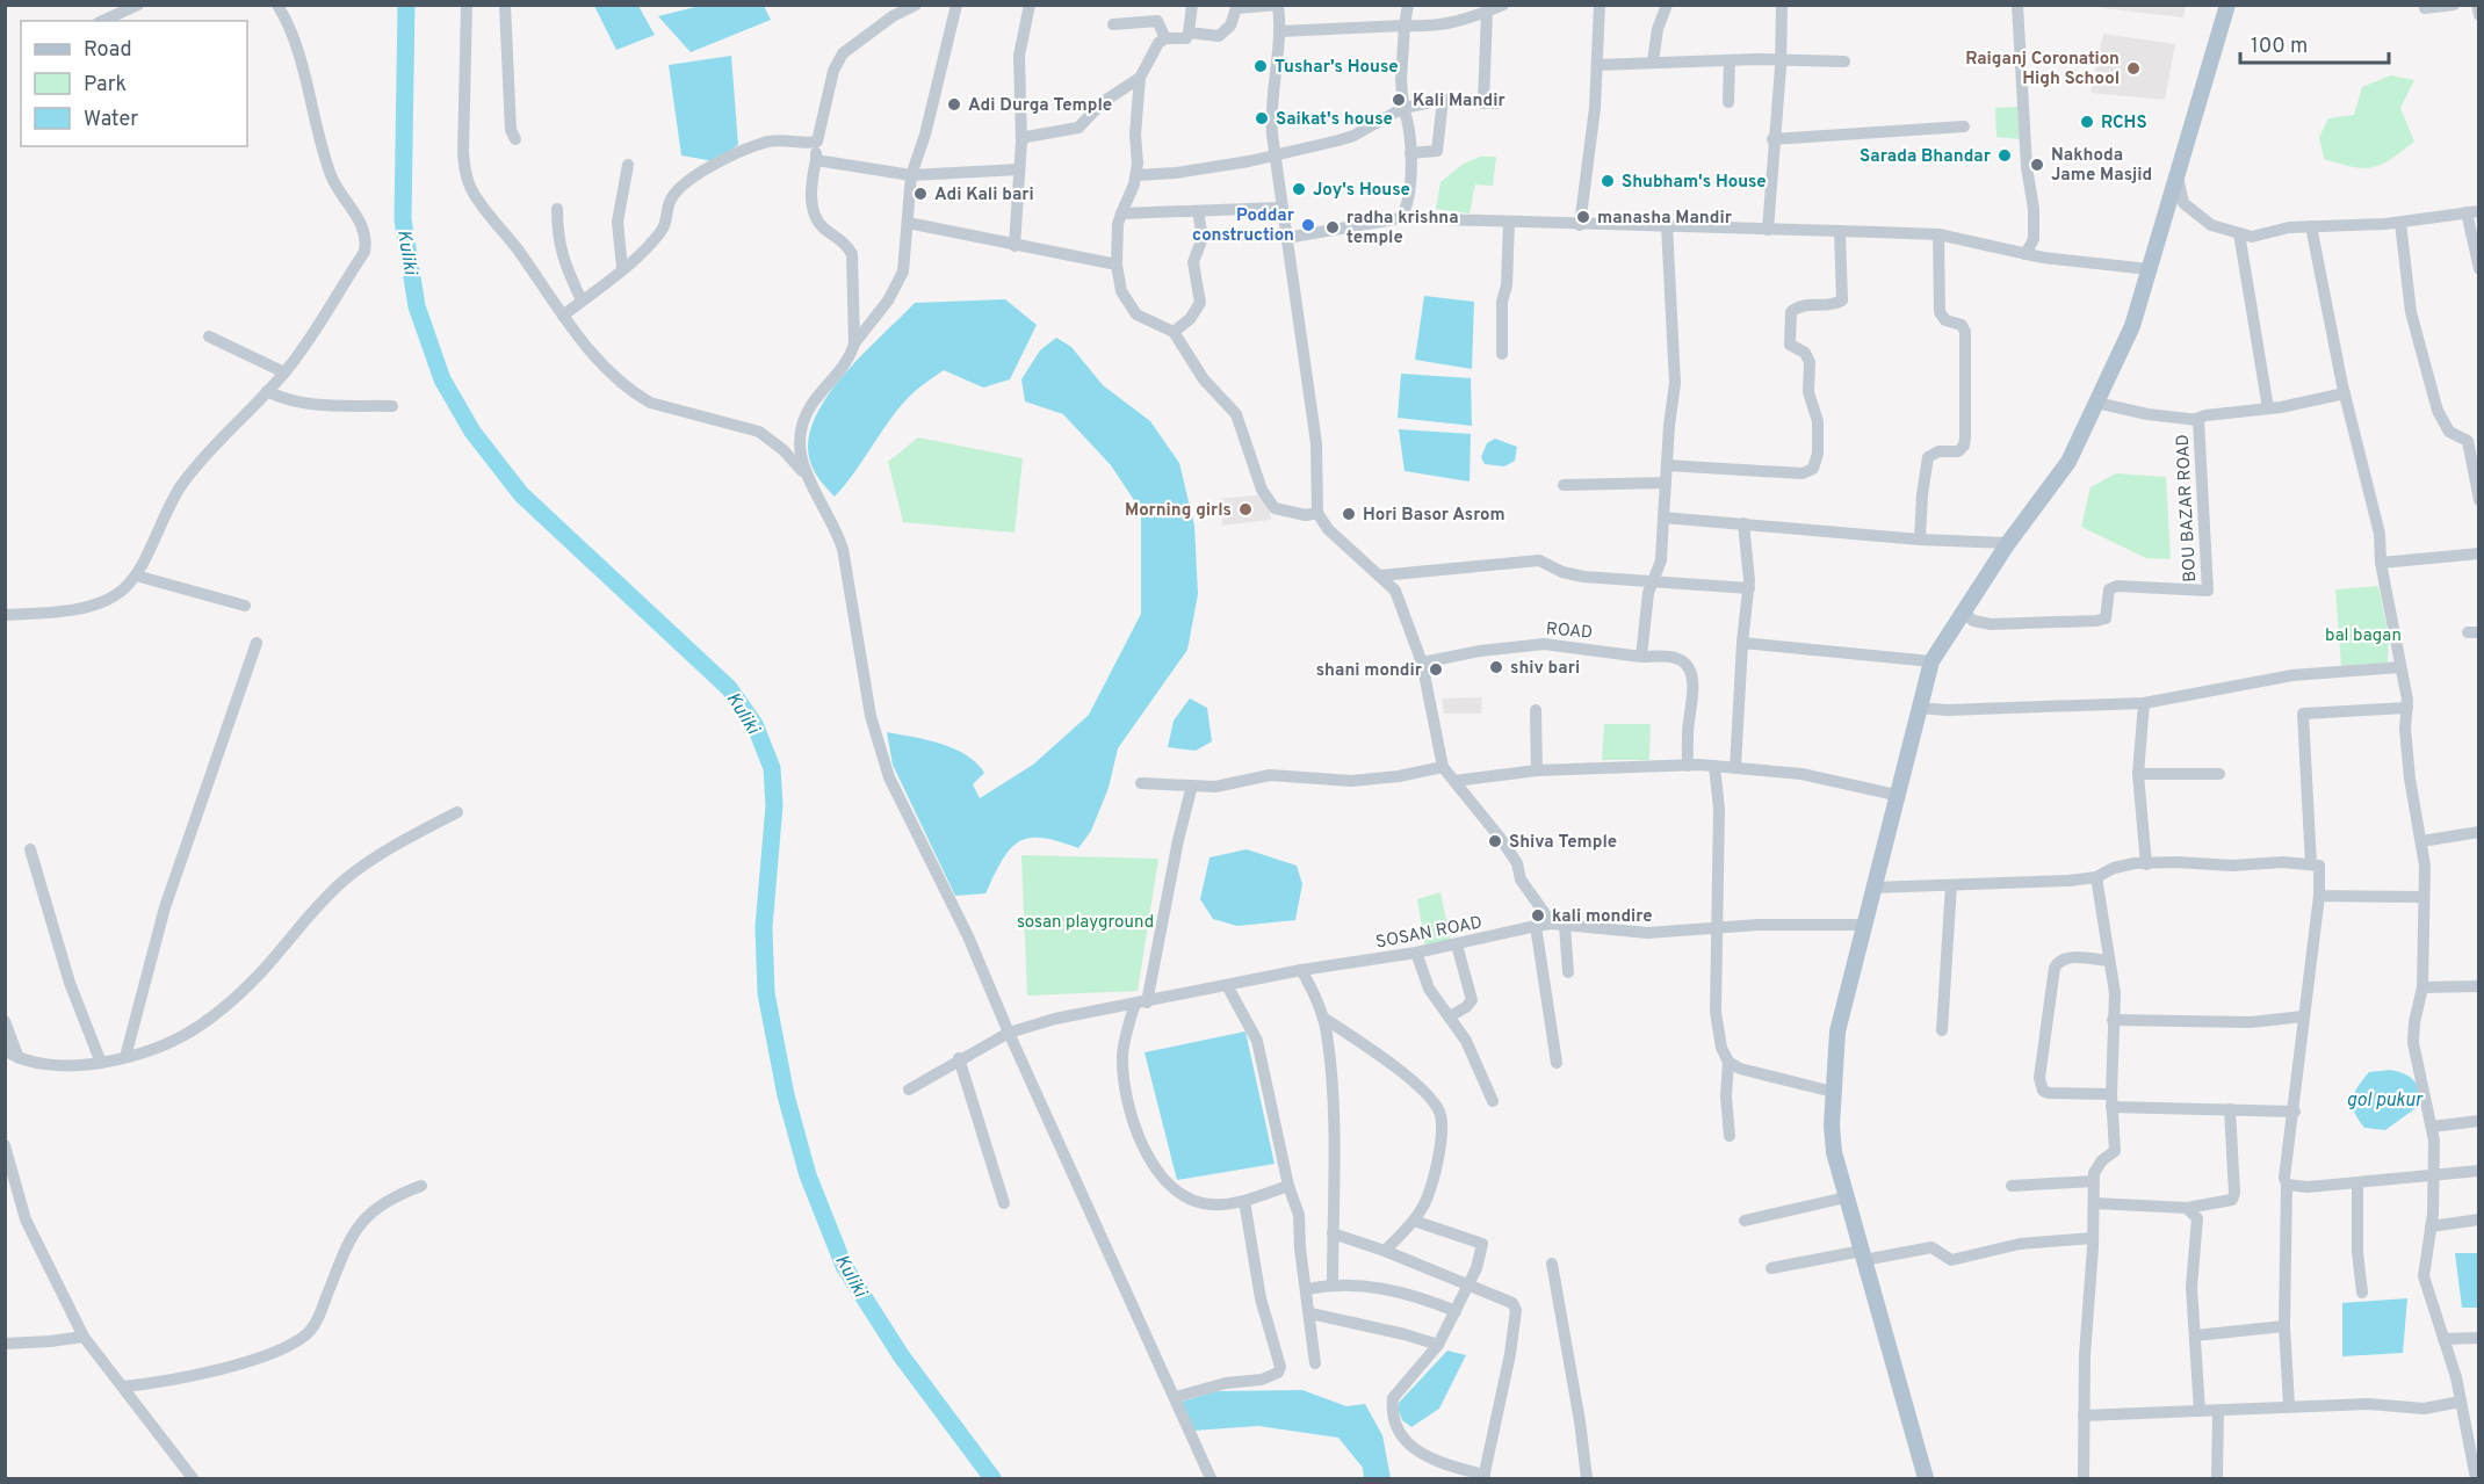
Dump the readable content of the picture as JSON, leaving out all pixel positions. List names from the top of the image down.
{
  "streets": {
    "street": ["BOU BAZAR ROAD", "ROAD", "SOSAN ROAD"]
  },
  "water": ["Kuliki", "gol pukur"],
  "parks": ["bal bagan", "sosan playground"],
  "places": [
    "Tushar's House",
    "Raiganj Coronation High School",
    "Kali Mandir",
    "Adi Durga Temple",
    "Saikat's house",
    "RCHS",
    "Sarada Bhandar",
    "Nakhoda Jame Masjid",
    "Shubham's House",
    "Joy's House",
    "Adi Kali bari",
    "manasha Mandir",
    "Poddar construction",
    "radha krishna temple",
    "Morning girls",
    "Hori Basor Asrom",
    "shiv bari",
    "shani mondir",
    "Shiva Temple",
    "kali mondire"
  ],
  "legend": ["Road", "Park", "Water"],
  "scale_bar": "100 m"
}
